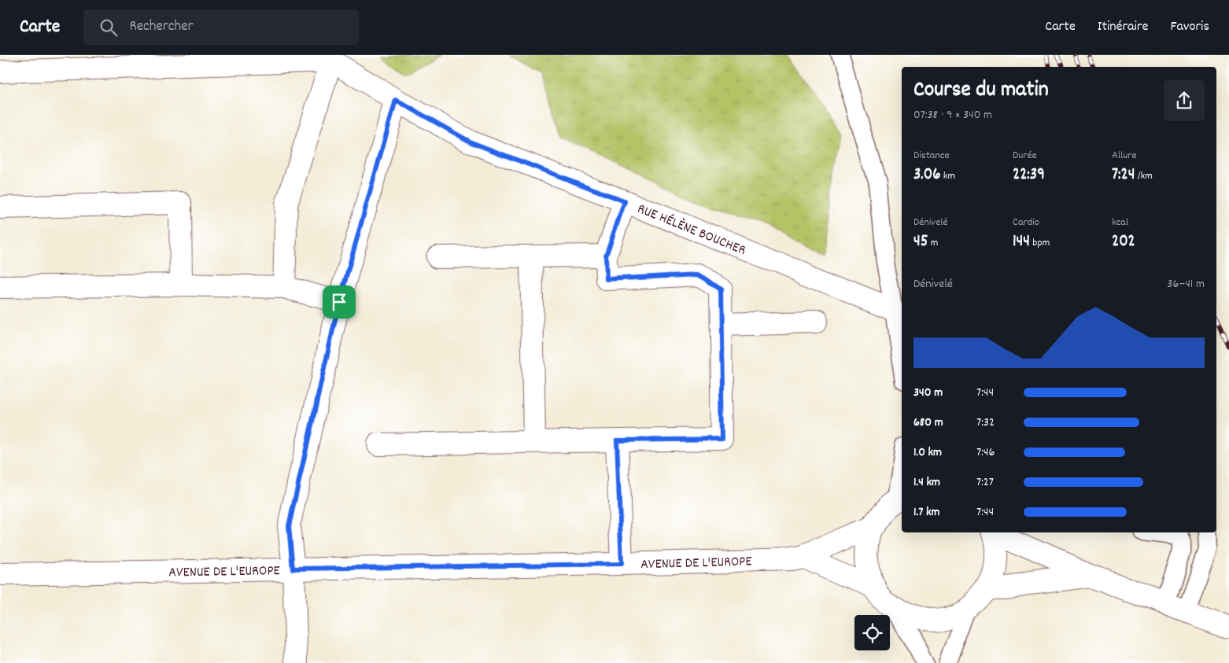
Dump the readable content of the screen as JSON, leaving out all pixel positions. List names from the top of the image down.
{
  "streets": {
    "street": ["RUE HÉLÈNE BOUCHER", "AVENUE DE L'EUROPE"]
  },
  "page": {
    "header": "Carte",
    "search": "Rechercher",
    "nav": ["Carte", "Itinéraire", "Favoris"],
    "heading": ["Course du matin", "07:38 · 9 × 340 m"],
    "stats": [
      ["Distance", "3.06 km"],
      ["Durée", "22:39"],
      ["Allure", "7:24 /km"],
      ["Dénivelé", "45 m"],
      ["Cardio", "144 bpm"],
      ["kcal", "202"]
    ],
    "chart": ["Dénivelé", "36–41 m"],
    "list": [
      {
        "name": "340 m",
        "note": "7:44"
      },
      {
        "name": "680 m",
        "note": "7:32"
      },
      {
        "name": "1.0 km",
        "note": "7:46"
      },
      {
        "name": "1.4 km",
        "note": "7:27"
      },
      {
        "name": "1.7 km",
        "note": "7:44"
      }
    ]
  }
}
